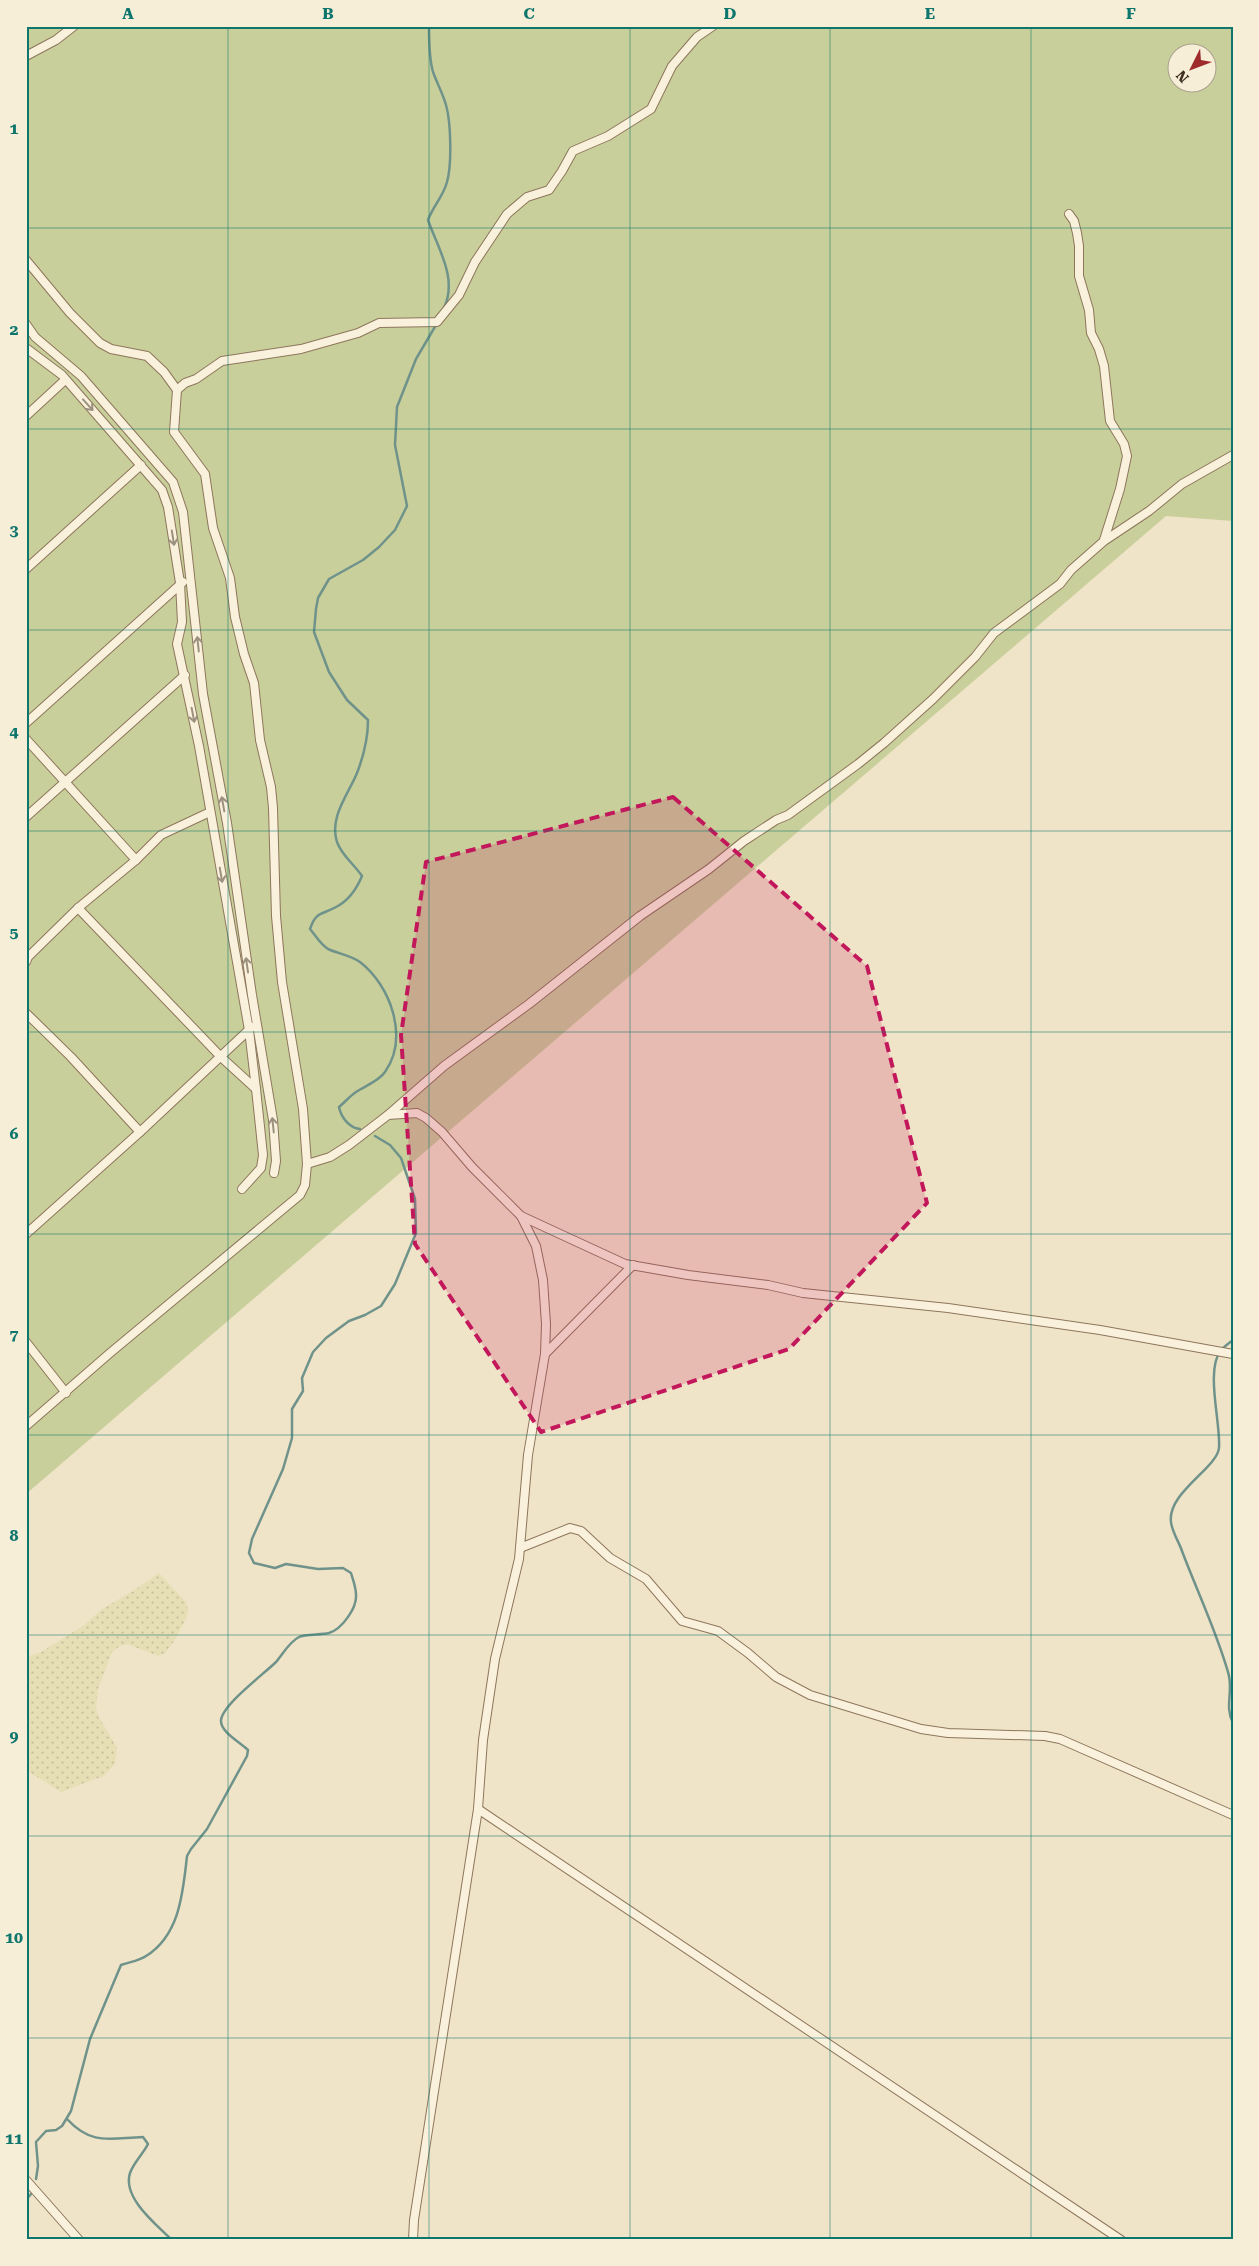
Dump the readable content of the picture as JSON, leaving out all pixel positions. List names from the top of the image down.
{
  "north": "bottom left",
  "grid": {
    "columns": [
      "A",
      "B",
      "C",
      "D",
      "E",
      "F"
    ],
    "rows": [
      "1",
      "2",
      "3",
      "4",
      "5",
      "6",
      "7",
      "8",
      "9",
      "10",
      "11"
    ]
  }
}
